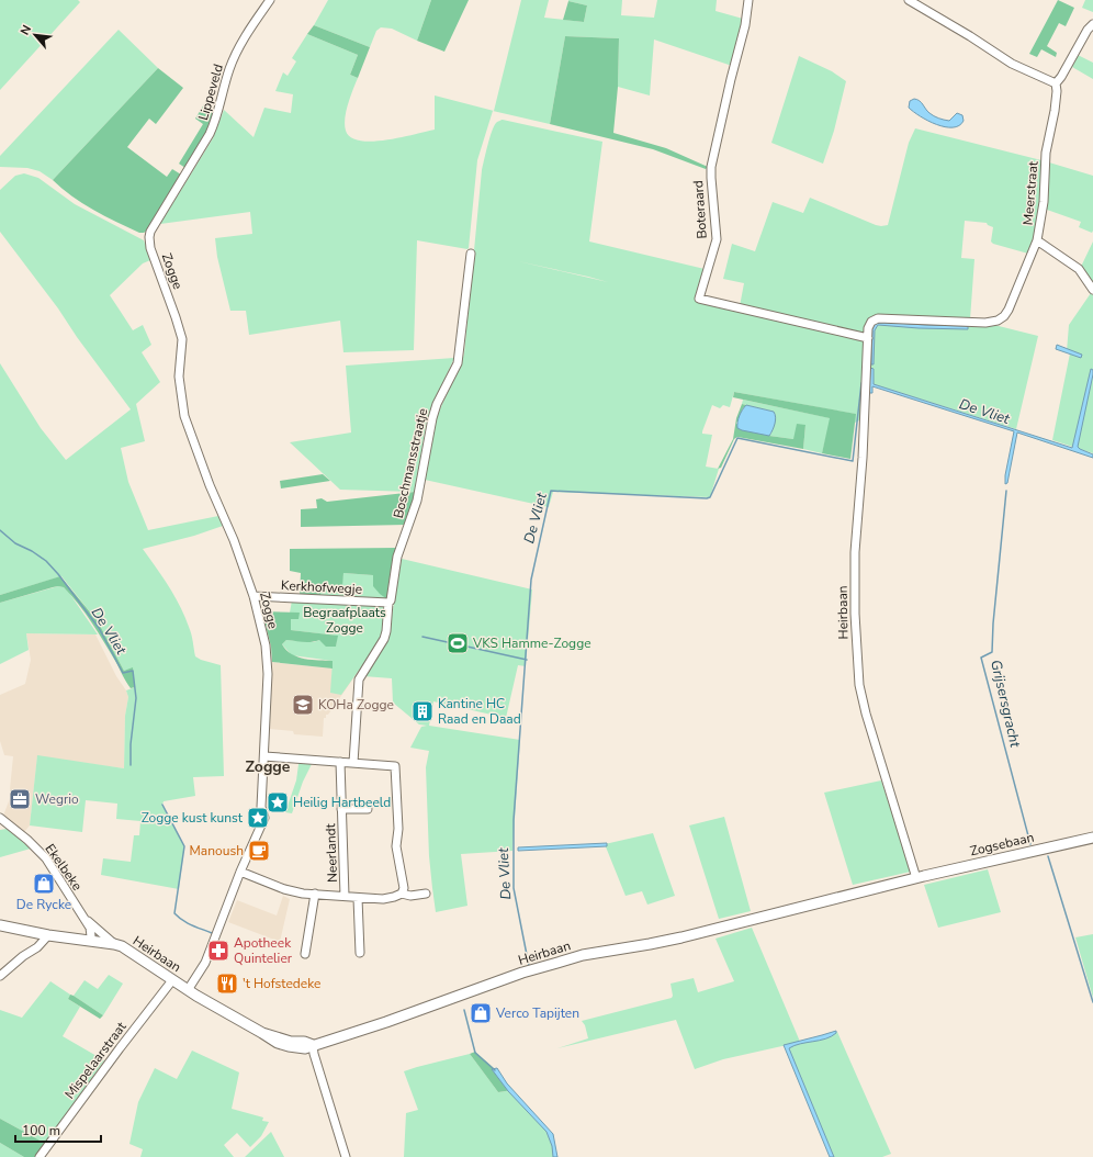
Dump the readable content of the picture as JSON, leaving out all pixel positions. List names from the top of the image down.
{
  "streets": {
    "main road": ["Heirbaan", "Zogsebaan"],
    "street": [
      "Lippeveld",
      "Meerstraat",
      "Boteraard",
      "Zogge",
      "Boschmansstraatje",
      "Kerkhofwegje",
      "Neerlandt",
      "Ekelbeke",
      "Mispelaarstraat"
    ]
  },
  "crossings": [
    ["Lippeveld", "Zogge"],
    ["Meerstraat", "Boteraard"],
    ["Meerstraat", "Heirbaan"],
    ["Boteraard", "Heirbaan"],
    ["Zogge", "Kerkhofwegje"],
    ["Zogge", "Heirbaan"],
    ["Zogge", "Neerlandt"],
    ["Boschmansstraatje", "Kerkhofwegje"],
    ["Heirbaan", "Zogsebaan"],
    ["Heirbaan", "Ekelbeke"],
    ["Heirbaan", "Mispelaarstraat"]
  ],
  "districts": ["Zogge"],
  "water": ["De Vliet", "Grijsersgracht"],
  "parks": ["Begraafplaats Zogge"],
  "places": {
    "sports": ["VKS Hamme-Zogge"],
    "school or university": ["KOHa Zogge"],
    "building": ["Kantine HC Raad en Daad"],
    "office": ["Wegrio"],
    "place": ["Heilig Hartbeeld", "Zogge kust kunst"],
    "cafe": ["Manoush"],
    "shop": ["De Rycke", "Verco Tapijten"],
    "pharmacy": ["Apotheek Quintelier"],
    "restaurant": ["'t Hofstedeke"]
  },
  "scale_bar": "100 m",
  "north": "top left"
}
